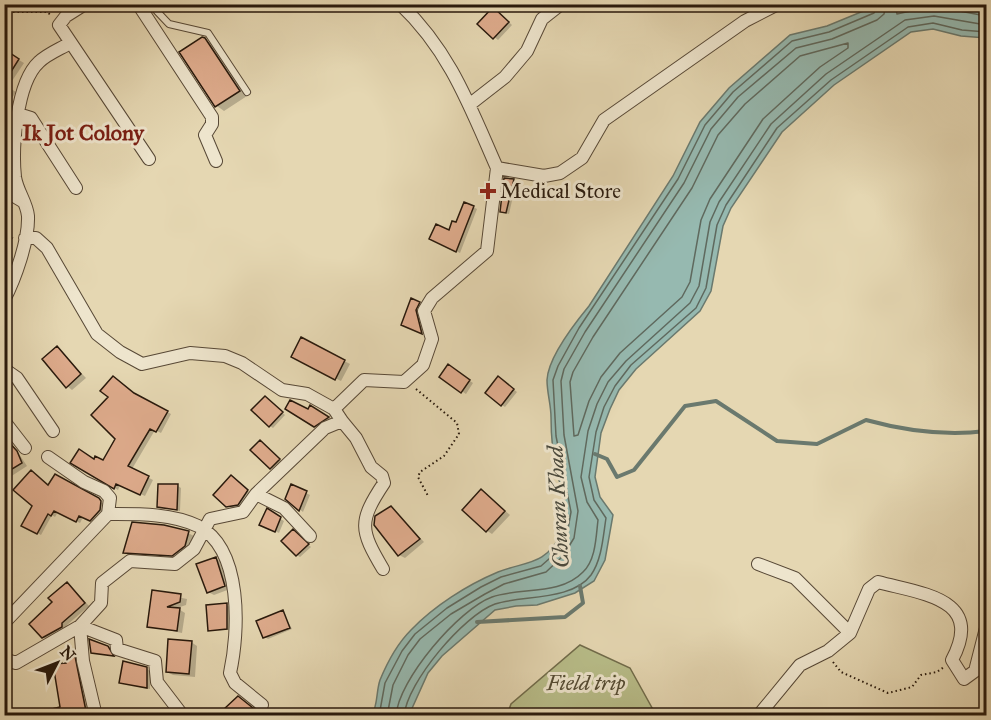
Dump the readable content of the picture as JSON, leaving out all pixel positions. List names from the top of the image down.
{
  "districts": ["Ik Jot Colony"],
  "water": ["Churan Khad"],
  "parks": ["Field trip"],
  "places": {
    "health": ["Medical Store"]
  },
  "north": "top right"
}
